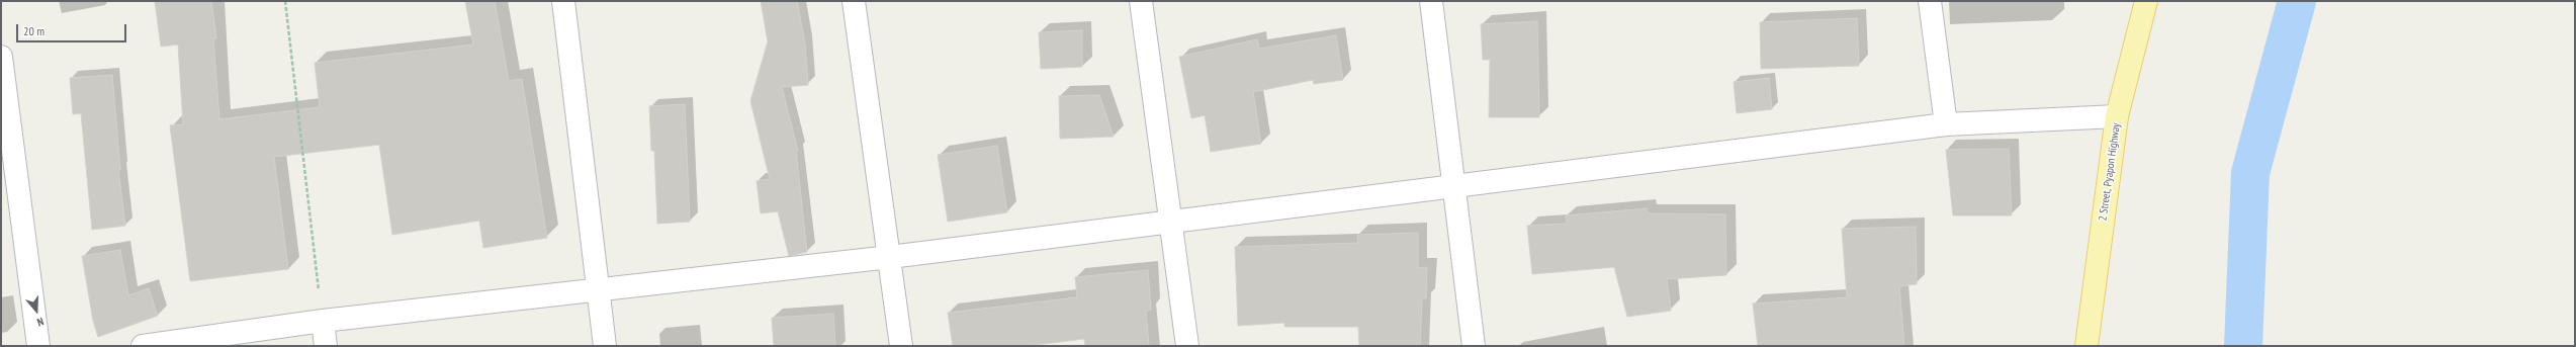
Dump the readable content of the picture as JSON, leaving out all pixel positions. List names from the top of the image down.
{
  "streets": {
    "main road": ["2 Street, Pyapon Highway"]
  },
  "scale_bar": "20 m",
  "north": "bottom"
}
